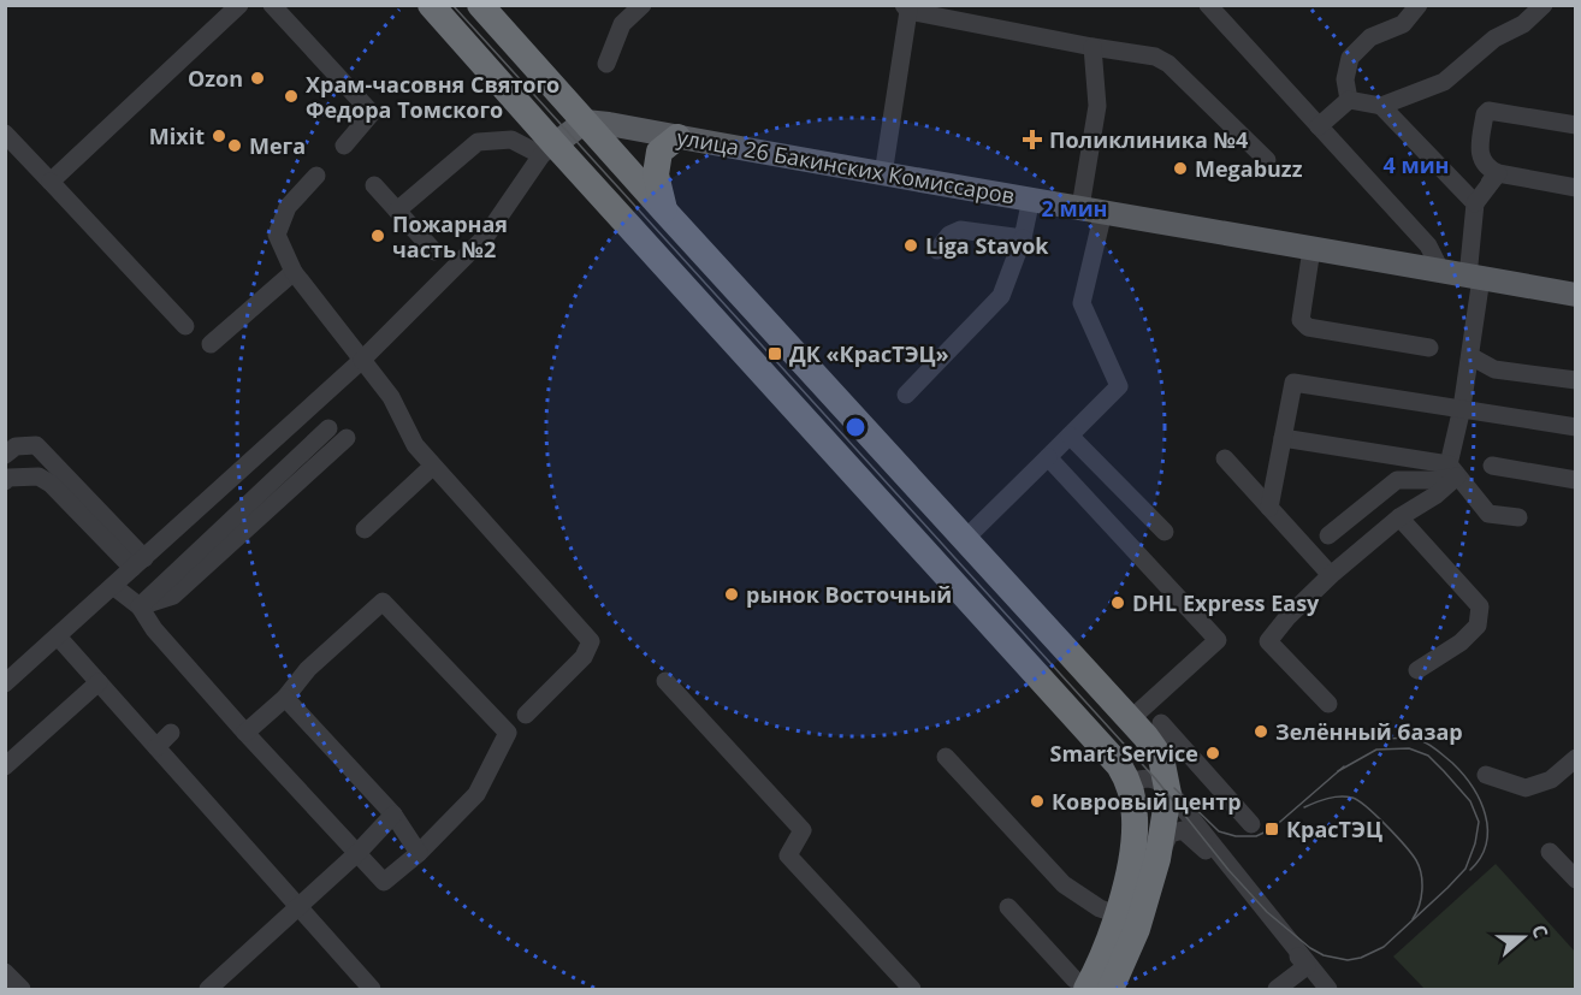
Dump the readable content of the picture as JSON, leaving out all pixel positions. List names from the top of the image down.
{
  "streets": {
    "main road": ["улица 26 Бакинских Комиссаров"]
  },
  "places": {
    "other": [
      "Ozon",
      "Храм-часовня Святого Федора Томского",
      "Mixit",
      "Мега",
      "Megabuzz",
      "Пожарная часть №2",
      "Liga Stavok",
      "рынок Восточный",
      "DHL Express Easy",
      "Зелённый базар",
      "Smart Service",
      "Ковровый центр"
    ],
    "health": ["Поликлиника №4"],
    "transit": ["ДК «КрасТЭЦ»", "КрасТЭЦ"]
  },
  "north": "right",
  "rings": ["4 мин", "2 мин"]
}
